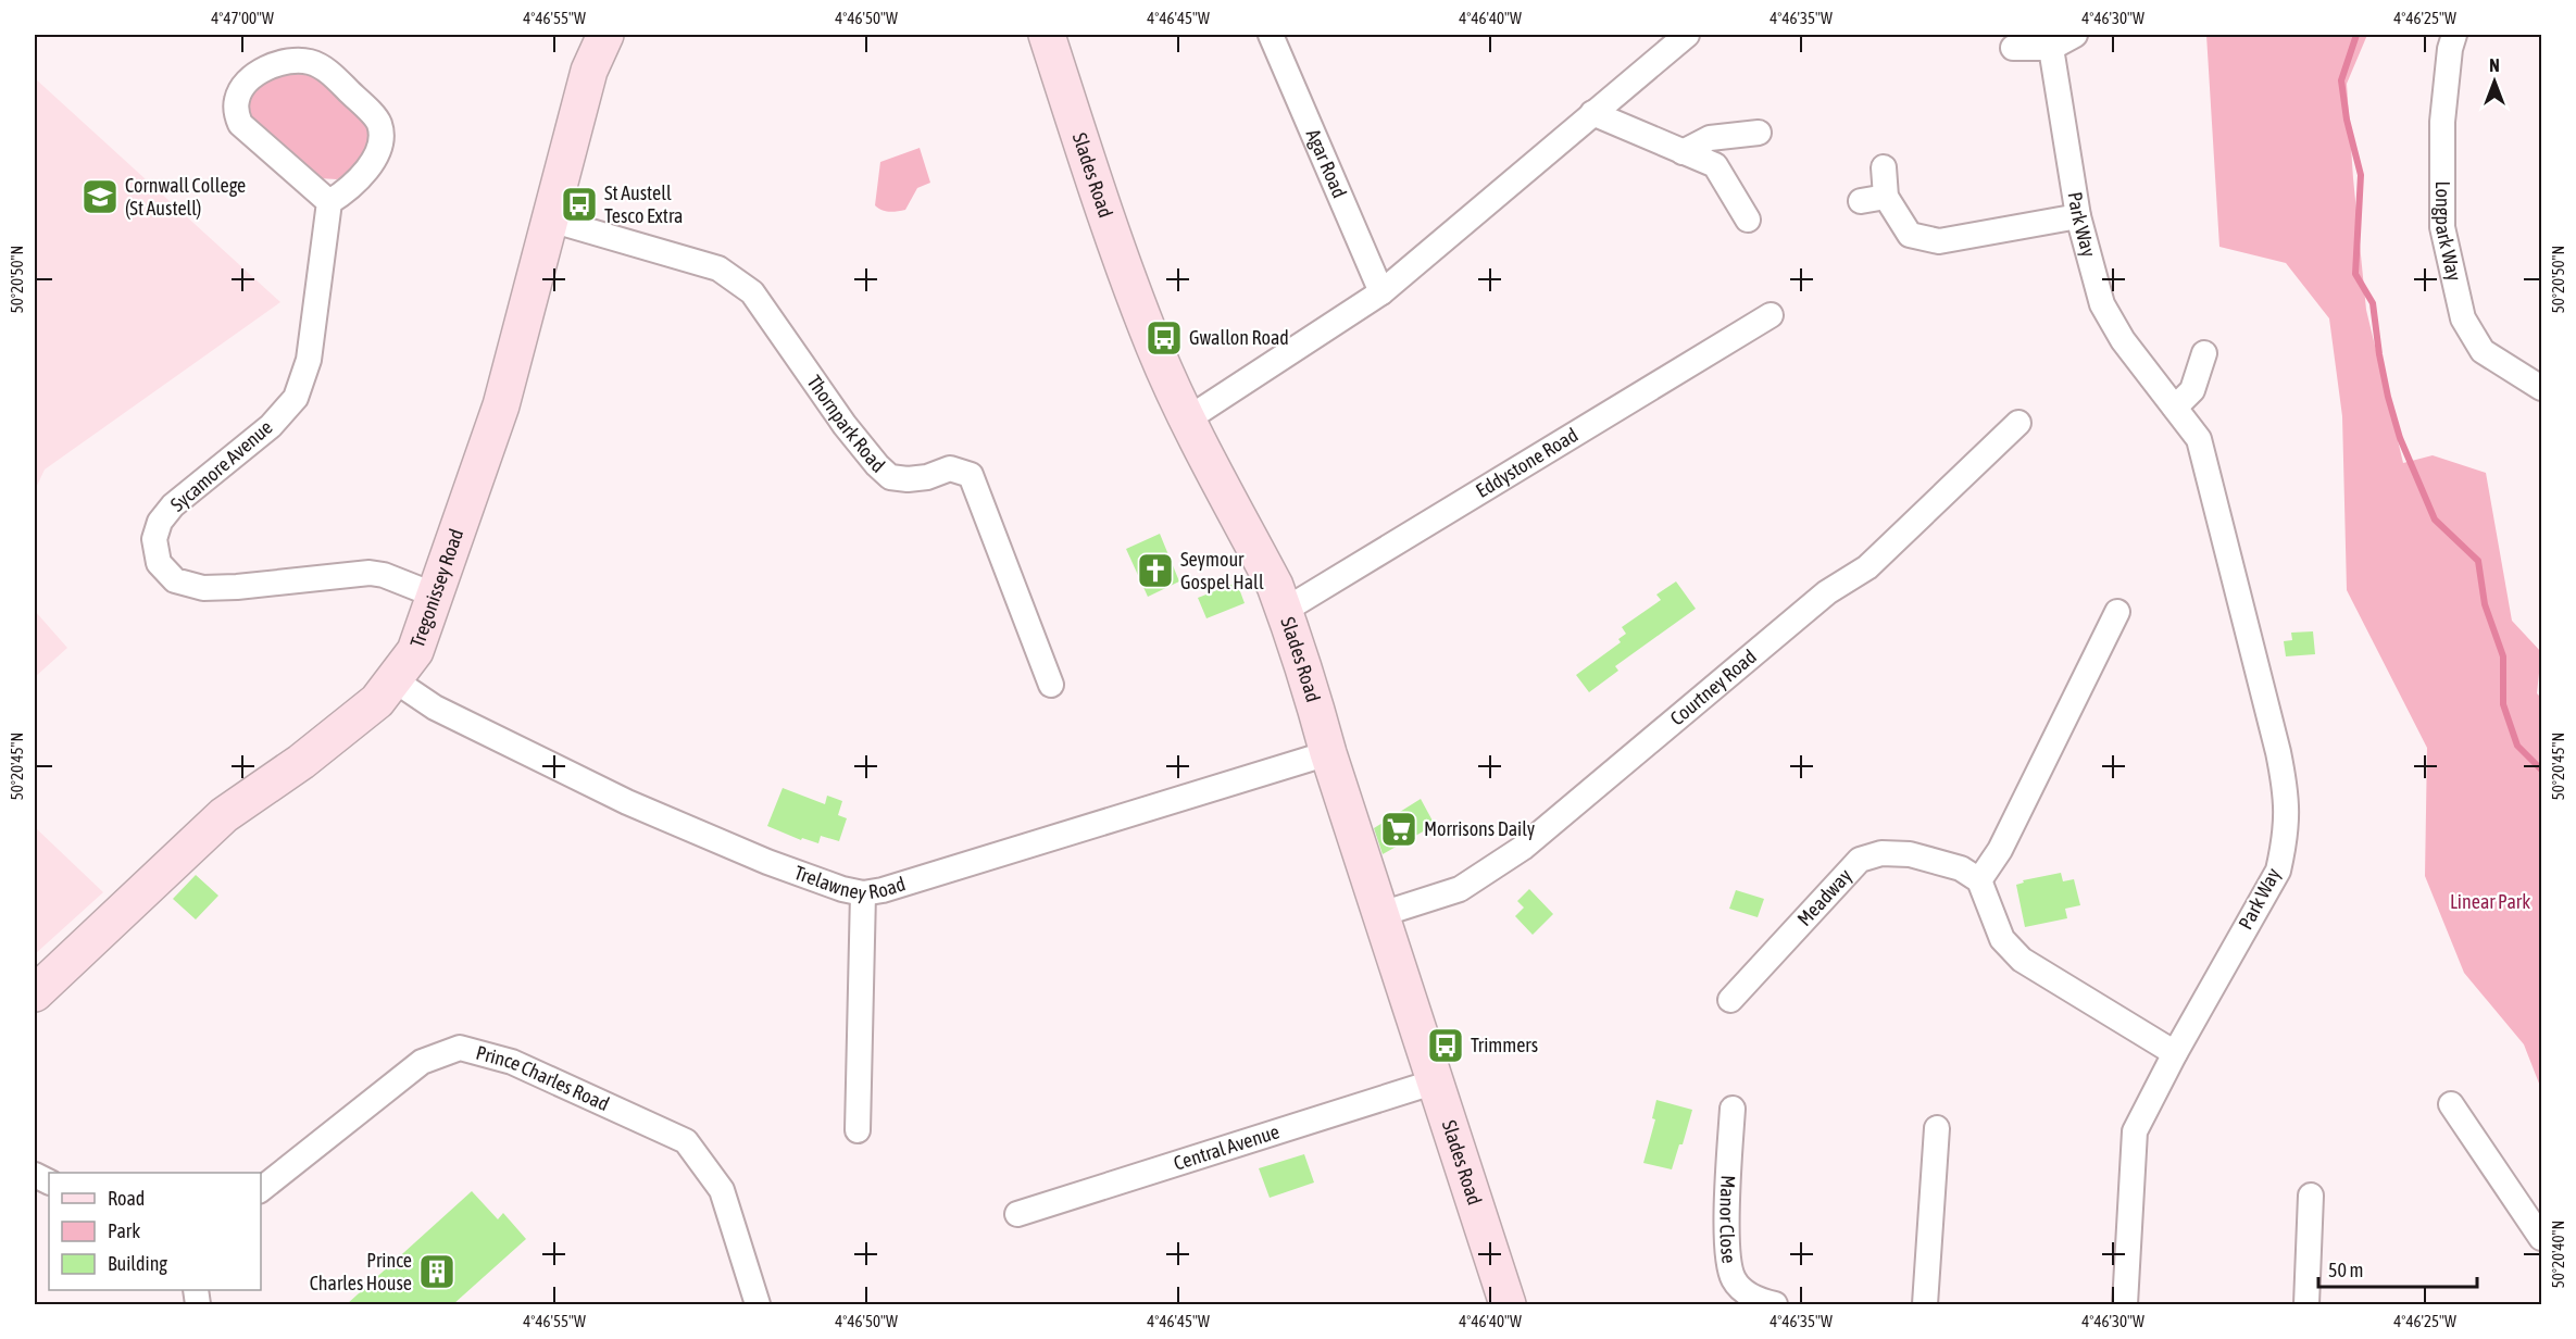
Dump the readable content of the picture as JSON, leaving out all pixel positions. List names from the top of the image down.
{
  "streets": {
    "street": [
      "Agar Road",
      "Slades Road",
      "Park Way",
      "Longpark Way",
      "Thornpark Road",
      "Eddystone Road",
      "Sycamore Avenue",
      "Tregonissey Road",
      "Courtney Road",
      "Trelawney Road",
      "Meadway",
      "Prince Charles Road",
      "Central Avenue",
      "Manor Close"
    ]
  },
  "crossings": [
    ["Slades Road", "Eddystone Road"],
    ["Slades Road", "Courtney Road"],
    ["Slades Road", "Trelawney Road"],
    ["Slades Road", "Central Avenue"],
    ["Thornpark Road", "Tregonissey Road"],
    ["Sycamore Avenue", "Tregonissey Road"],
    ["Tregonissey Road", "Trelawney Road"]
  ],
  "parks": ["Linear Park"],
  "places": {
    "school or university": ["Cornwall College (St Austell)"],
    "bus stop": ["St Austell Tesco Extra", "Gwallon Road", "Trimmers"],
    "church": ["Seymour Gospel Hall"],
    "supermarket": ["Morrisons Daily"],
    "building": ["Prince Charles House"]
  },
  "legend": ["Road", "Park", "Building"],
  "scale_bar": "50 m",
  "north": "top",
  "coordinates": [
    "4°47'00\"W",
    "4°46'55\"W",
    "4°46'50\"W",
    "4°46'45\"W",
    "4°46'40\"W",
    "4°46'35\"W",
    "4°46'30\"W",
    "4°46'25\"W",
    "50°20'50\"N",
    "50°20'45\"N",
    "50°20'40\"N"
  ]
}
